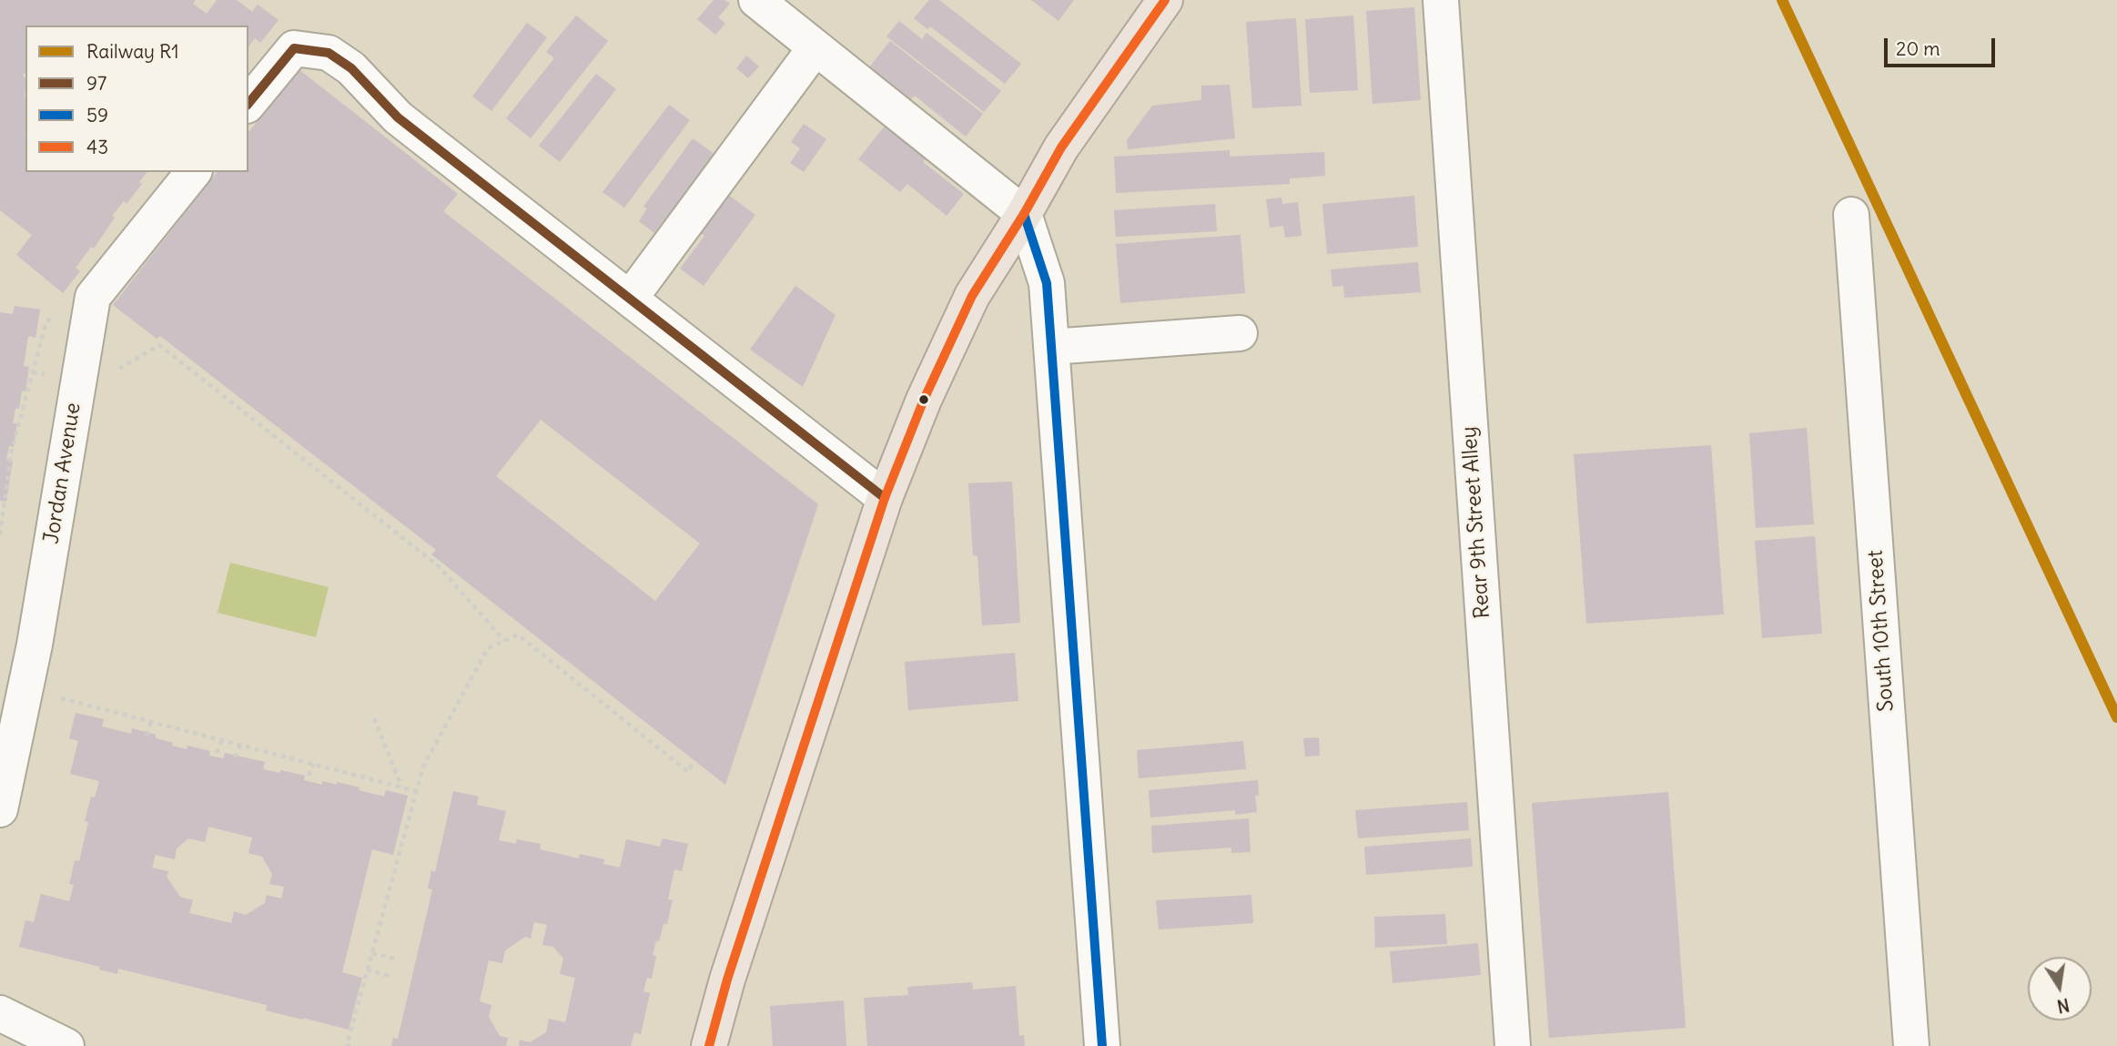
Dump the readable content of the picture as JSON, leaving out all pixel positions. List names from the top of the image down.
{
  "streets": {
    "street": ["Jordan Avenue", "Rear 9th Street Alley", "South 10th Street"]
  },
  "lines": [
    "rail line R1",
    "transit line 43",
    "transit line 97",
    "transit line 59"
  ],
  "legend": [
    "Railway R1",
    "97",
    "59",
    "43"
  ],
  "scale_bar": "20 m",
  "north": "bottom"
}
